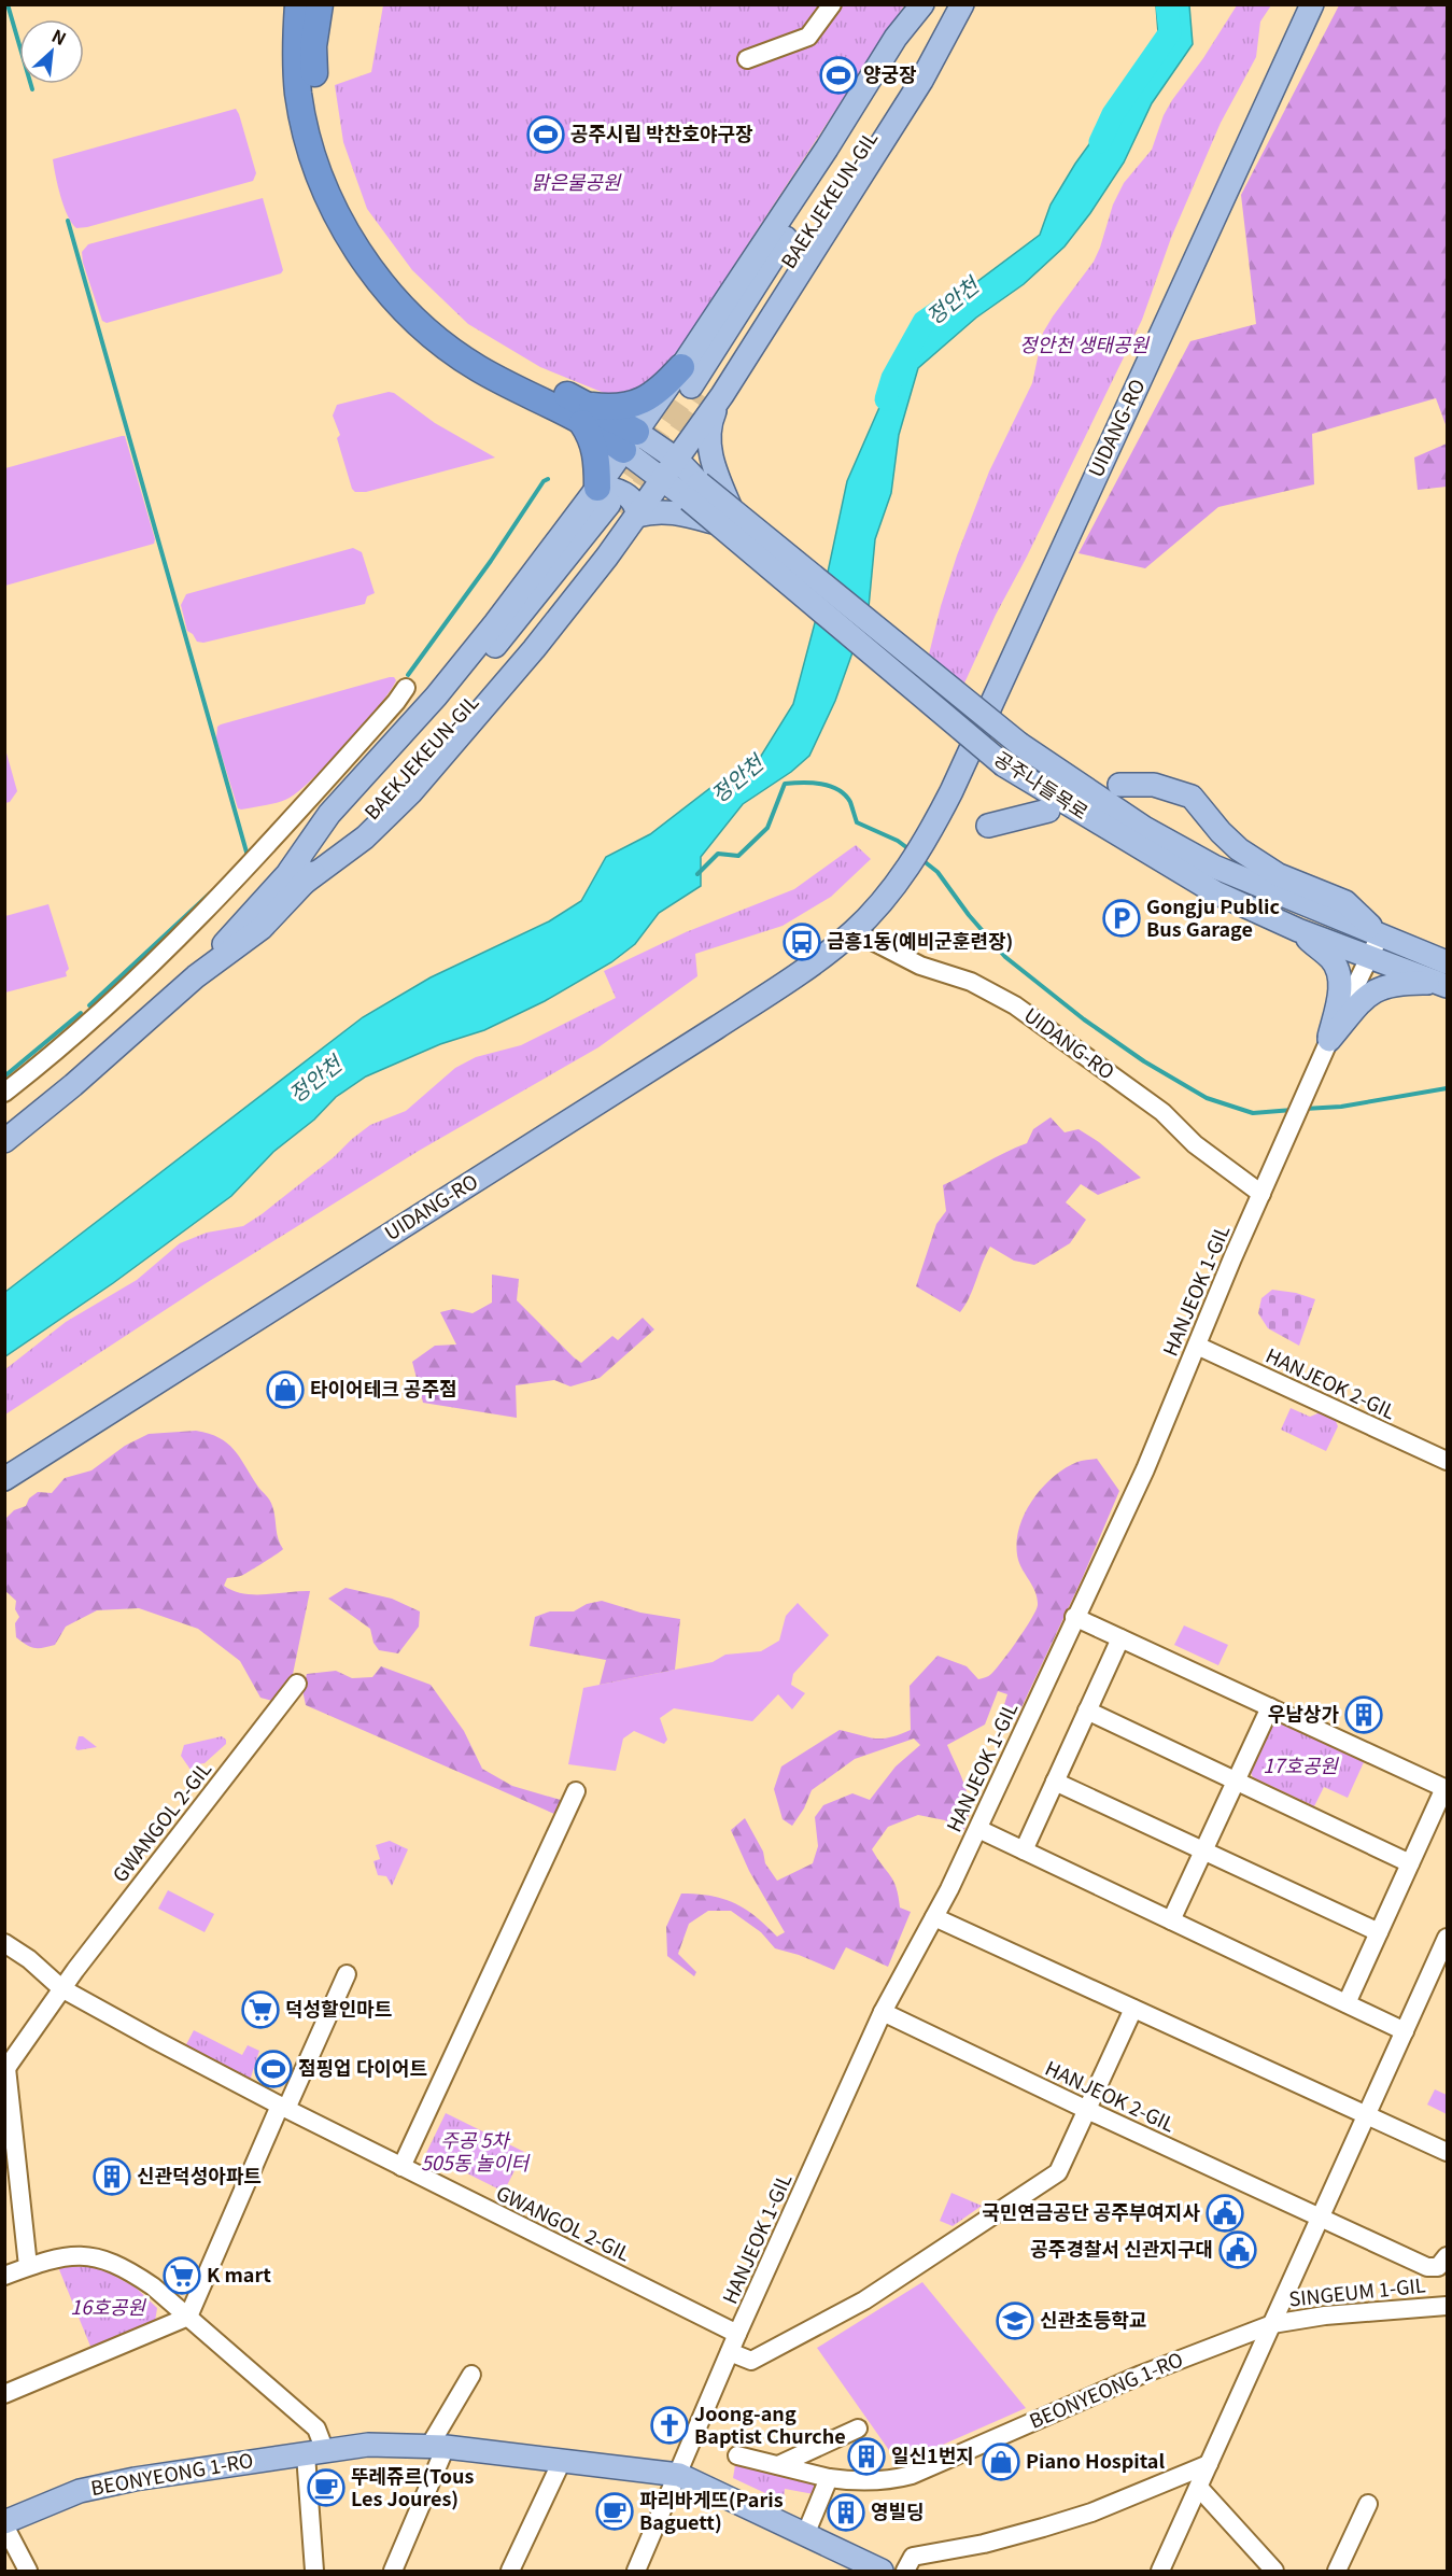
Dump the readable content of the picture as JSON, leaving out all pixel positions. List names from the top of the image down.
{
  "streets": {
    "main road": [
      "BAEKJEKEUN-GIL",
      "UIDANG-RO",
      "공주나들목로",
      "BEONYEONG 1-RO"
    ],
    "street": [
      "HANJEOK 1-GIL",
      "HANJEOK 2-GIL",
      "GWANGOL 2-GIL",
      "SINGEUM 1-GIL"
    ]
  },
  "crossings": [
    ["UIDANG-RO", "HANJEOK 1-GIL"],
    ["공주나들목로", "HANJEOK 1-GIL"],
    ["HANJEOK 1-GIL", "HANJEOK 2-GIL"],
    ["HANJEOK 1-GIL", "GWANGOL 2-GIL"],
    ["HANJEOK 1-GIL", "BEONYEONG 1-RO"],
    ["SINGEUM 1-GIL", "BEONYEONG 1-RO"]
  ],
  "water": ["정안천"],
  "parks": [
    "맑은물공원",
    "정안천 생태공원",
    "17호공원",
    "주공 5차 505동 놀이터",
    "16호공원"
  ],
  "places": {
    "sports": ["양궁장", "공주시립 박찬호야구장", "점핑업 다이어트"],
    "parking": ["Gongju Public Bus Garage"],
    "bus stop": ["금흥1동(예비군훈련장)"],
    "shop": ["타이어테크 공주점", "Piano Hospital"],
    "building": [
      "우남상가",
      "신관덕성아파트",
      "일신1번지",
      "영빌딩"
    ],
    "supermarket": ["덕성할인마트", "K mart"],
    "public building": ["국민연금공단 공주부여지사", "공주경찰서 신관지구대"],
    "school or university": ["신관초등학교"],
    "church": ["Joong-ang Baptist Churche"],
    "cafe": ["뚜레쥬르(Tous Les Joures)", "파리바게뜨(Paris Baguett)"]
  },
  "north": "top right"
}
